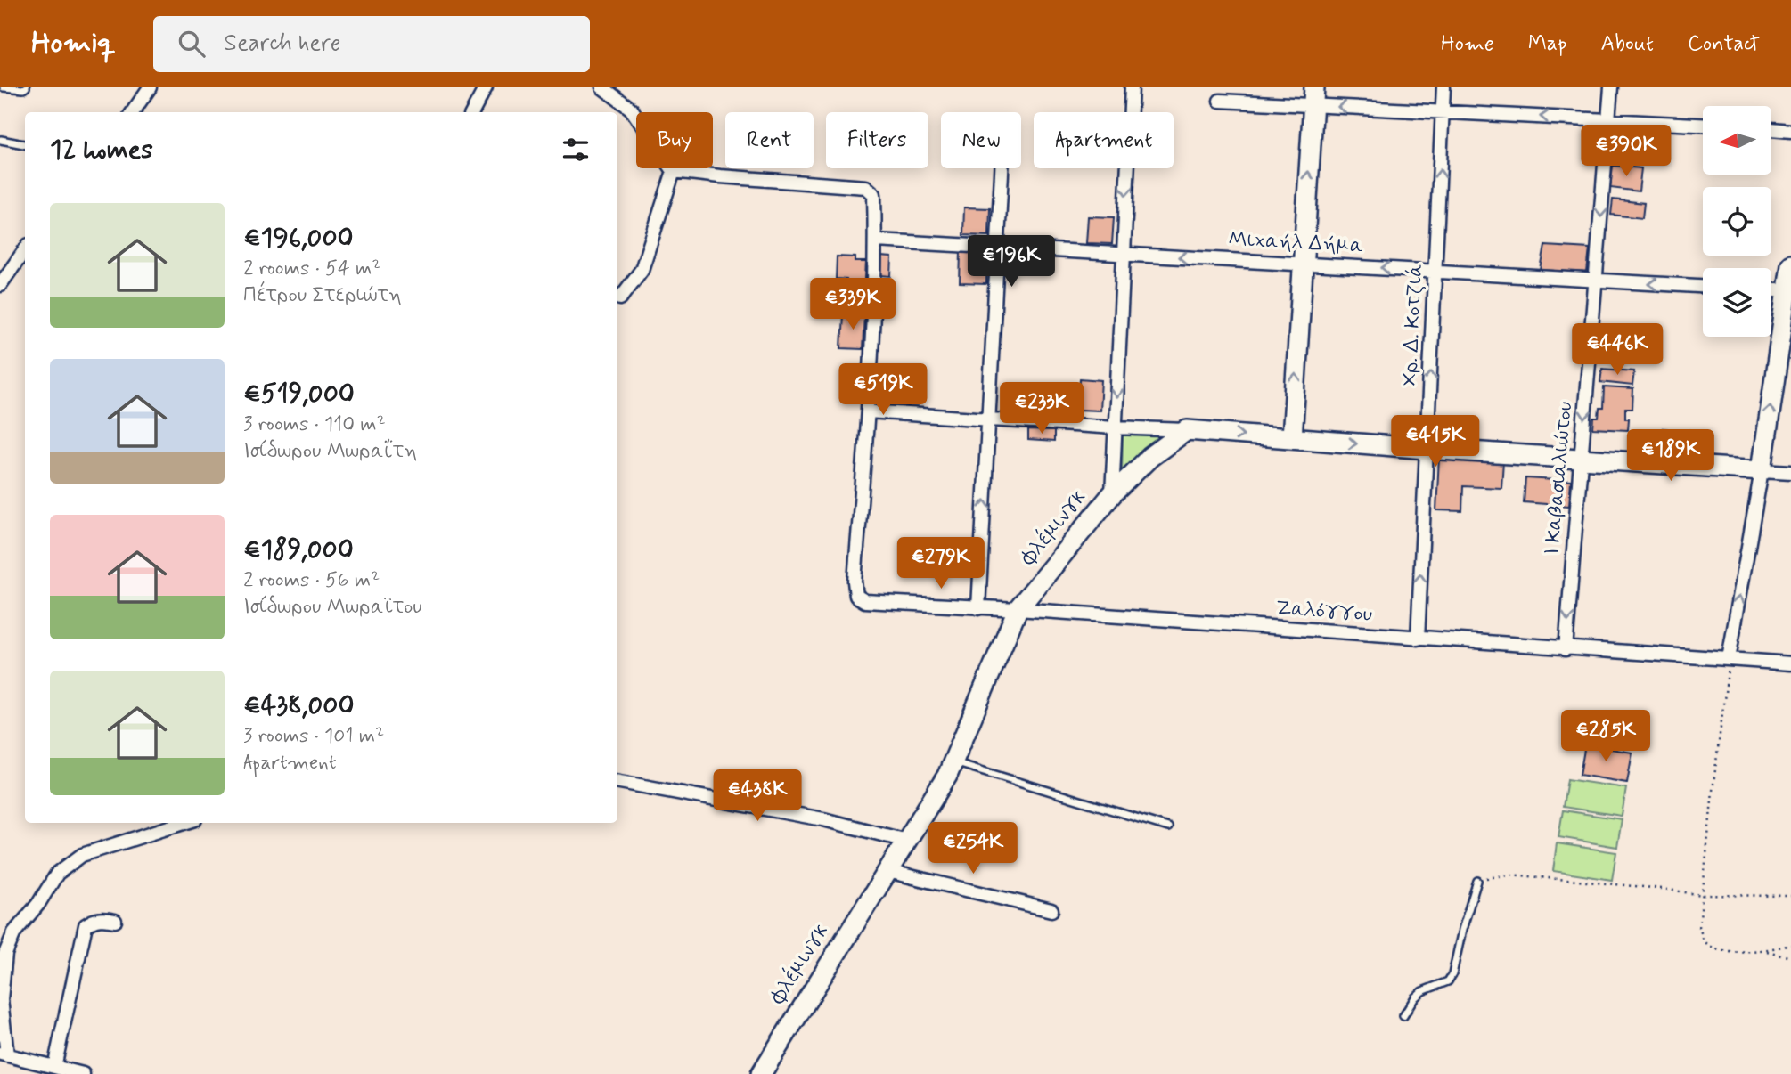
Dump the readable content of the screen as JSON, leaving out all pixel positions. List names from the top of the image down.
{
  "streets": {
    "street": [
      "Μιχαήλ Δήμα",
      "Χρ. Δ. Κοτζιά",
      "Ι Καβασιαλιώτου",
      "Φλέμινγκ",
      "Ζαλόγγου"
    ]
  },
  "crossings": [
    ["Μιχαήλ Δήμα", "Χρ. Δ. Κοτζιά"],
    ["Μιχαήλ Δήμα", "Ι Καβασιαλιώτου"],
    ["Χρ. Δ. Κοτζιά", "Ζαλόγγου"],
    ["Ι Καβασιαλιώτου", "Ζαλόγγου"],
    ["Φλέμινγκ", "Ζαλόγγου"]
  ],
  "one_way": ["Μιχαήλ Δήμα", "Χρ. Δ. Κοτζιά", "Ι Καβασιαλιώτου"],
  "north": "left",
  "page": {
    "header": "Homiq",
    "search": "Search here",
    "nav": [
      "Home",
      "Map",
      "About",
      "Contact"
    ],
    "chip": [
      "Buy",
      "Rent",
      "Filters",
      "New",
      "Apartment"
    ],
    "heading": "12 homes",
    "price": [
      "€390K",
      "€196K",
      "€339K",
      "€446K",
      "€519K",
      "€233K",
      "€415K",
      "€189K",
      "€279K",
      "€285K",
      "€438K",
      "€254K"
    ],
    "list": [
      {
        "name": "€196,000",
        "note": "2 rooms · 54 m² · Πέτρου Στεριώτη"
      },
      {
        "name": "€519,000",
        "note": "3 rooms · 110 m² · Ισίδωρου Μωραΐτη"
      },
      {
        "name": "€189,000",
        "note": "2 rooms · 56 m² · Ισίδωρου Μωραϊτου"
      },
      {
        "name": "€438,000",
        "note": "3 rooms · 101 m² · Apartment"
      }
    ]
  }
}
